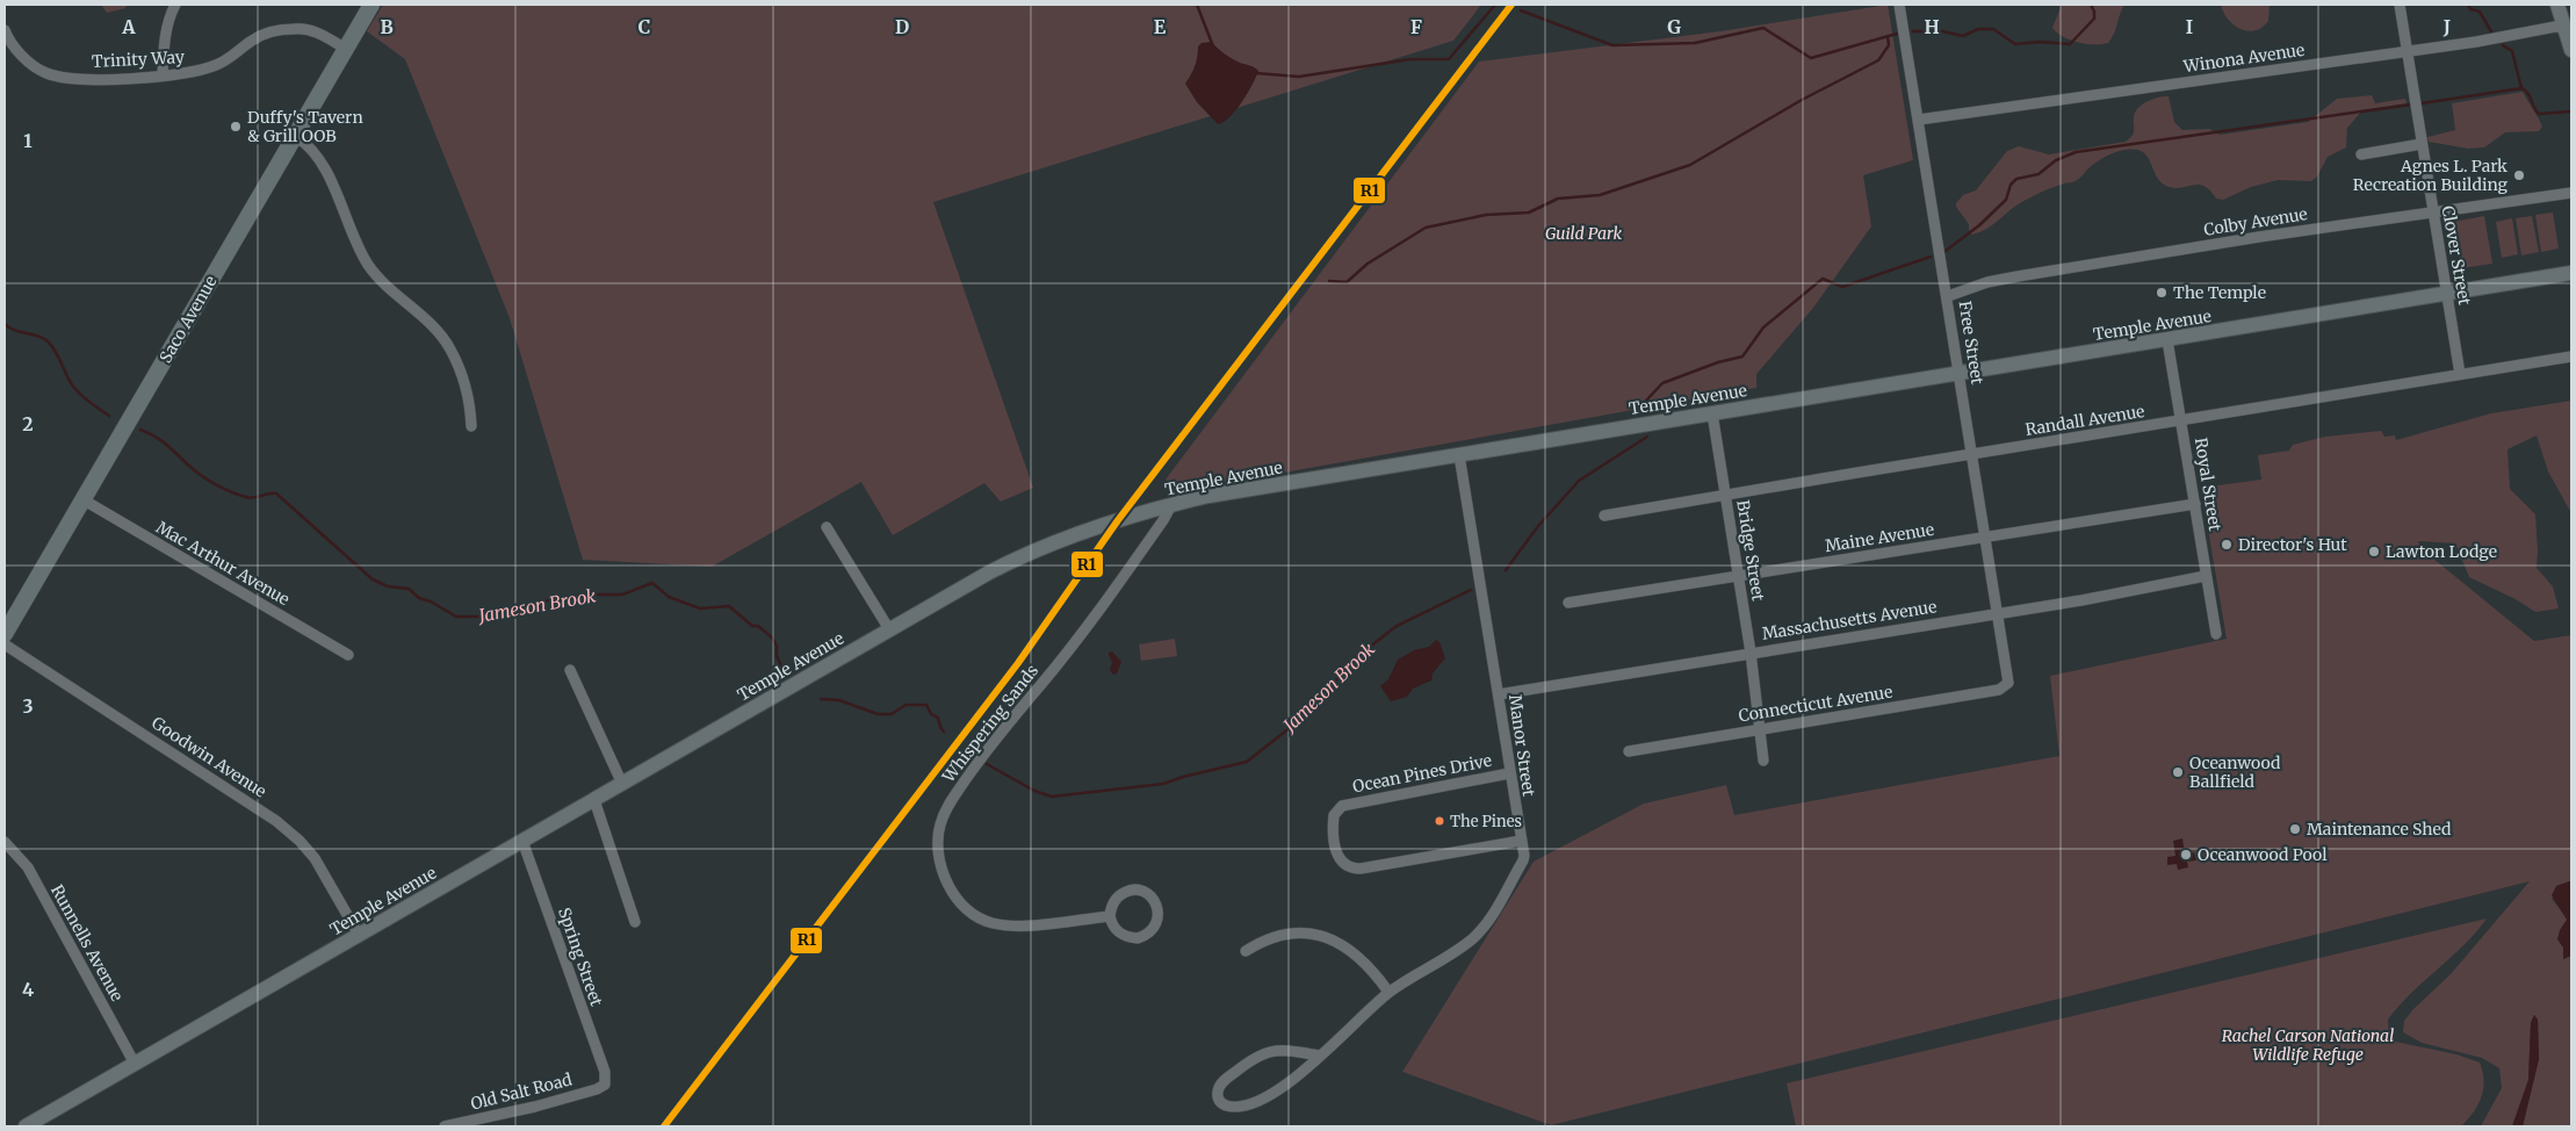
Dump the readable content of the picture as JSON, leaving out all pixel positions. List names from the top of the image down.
{
  "streets": {
    "main road": ["Saco Avenue"],
    "street": [
      "Winona Avenue",
      "Trinity Way",
      "Colby Avenue",
      "Clover Street",
      "Temple Avenue",
      "Free Street",
      "Randall Avenue",
      "Royal Street",
      "Maine Avenue",
      "Bridge Street",
      "Mac Arthur Avenue",
      "Massachusetts Avenue",
      "Connecticut Avenue",
      "Whispering Sands",
      "Manor Street",
      "Goodwin Avenue",
      "Ocean Pines Drive",
      "Runnells Avenue",
      "Spring Street",
      "Old Salt Road"
    ]
  },
  "crossings": [
    ["Winona Avenue", "Clover Street"],
    ["Winona Avenue", "Free Street"],
    ["Trinity Way", "Saco Avenue"],
    ["Colby Avenue", "Clover Street"],
    ["Colby Avenue", "Free Street"],
    ["Clover Street", "Temple Avenue"],
    ["Clover Street", "Randall Avenue"],
    ["Saco Avenue", "Mac Arthur Avenue"],
    ["Temple Avenue", "Free Street"],
    ["Temple Avenue", "Royal Street"],
    ["Temple Avenue", "Bridge Street"],
    ["Temple Avenue", "Whispering Sands"],
    ["Temple Avenue", "Manor Street"],
    ["Temple Avenue", "Goodwin Avenue"],
    ["Temple Avenue", "Runnells Avenue"],
    ["Temple Avenue", "Spring Street"],
    ["Free Street", "Randall Avenue"],
    ["Free Street", "Maine Avenue"],
    ["Free Street", "Massachusetts Avenue"],
    ["Free Street", "Connecticut Avenue"],
    ["Randall Avenue", "Royal Street"],
    ["Randall Avenue", "Bridge Street"],
    ["Royal Street", "Maine Avenue"],
    ["Royal Street", "Massachusetts Avenue"],
    ["Maine Avenue", "Bridge Street"],
    ["Bridge Street", "Massachusetts Avenue"],
    ["Bridge Street", "Connecticut Avenue"],
    ["Massachusetts Avenue", "Manor Street"],
    ["Manor Street", "Ocean Pines Drive"],
    ["Spring Street", "Old Salt Road"]
  ],
  "water": ["Jameson Brook"],
  "parks": ["Guild Park", "Rachel Carson National Wildlife Refuge"],
  "places": [
    "Duffy's Tavern & Grill OOB",
    "Agnes L. Park Recreation Building",
    "The Temple",
    "Director's Hut",
    "Lawton Lodge",
    "Oceanwood Ballfield",
    "The Pines",
    "Maintenance Shed",
    "Oceanwood Pool"
  ],
  "lines": ["transit line R1"],
  "grid": {
    "columns": [
      "A",
      "B",
      "C",
      "D",
      "E",
      "F",
      "G",
      "H",
      "I",
      "J"
    ],
    "rows": [
      "1",
      "2",
      "3",
      "4"
    ]
  }
}
